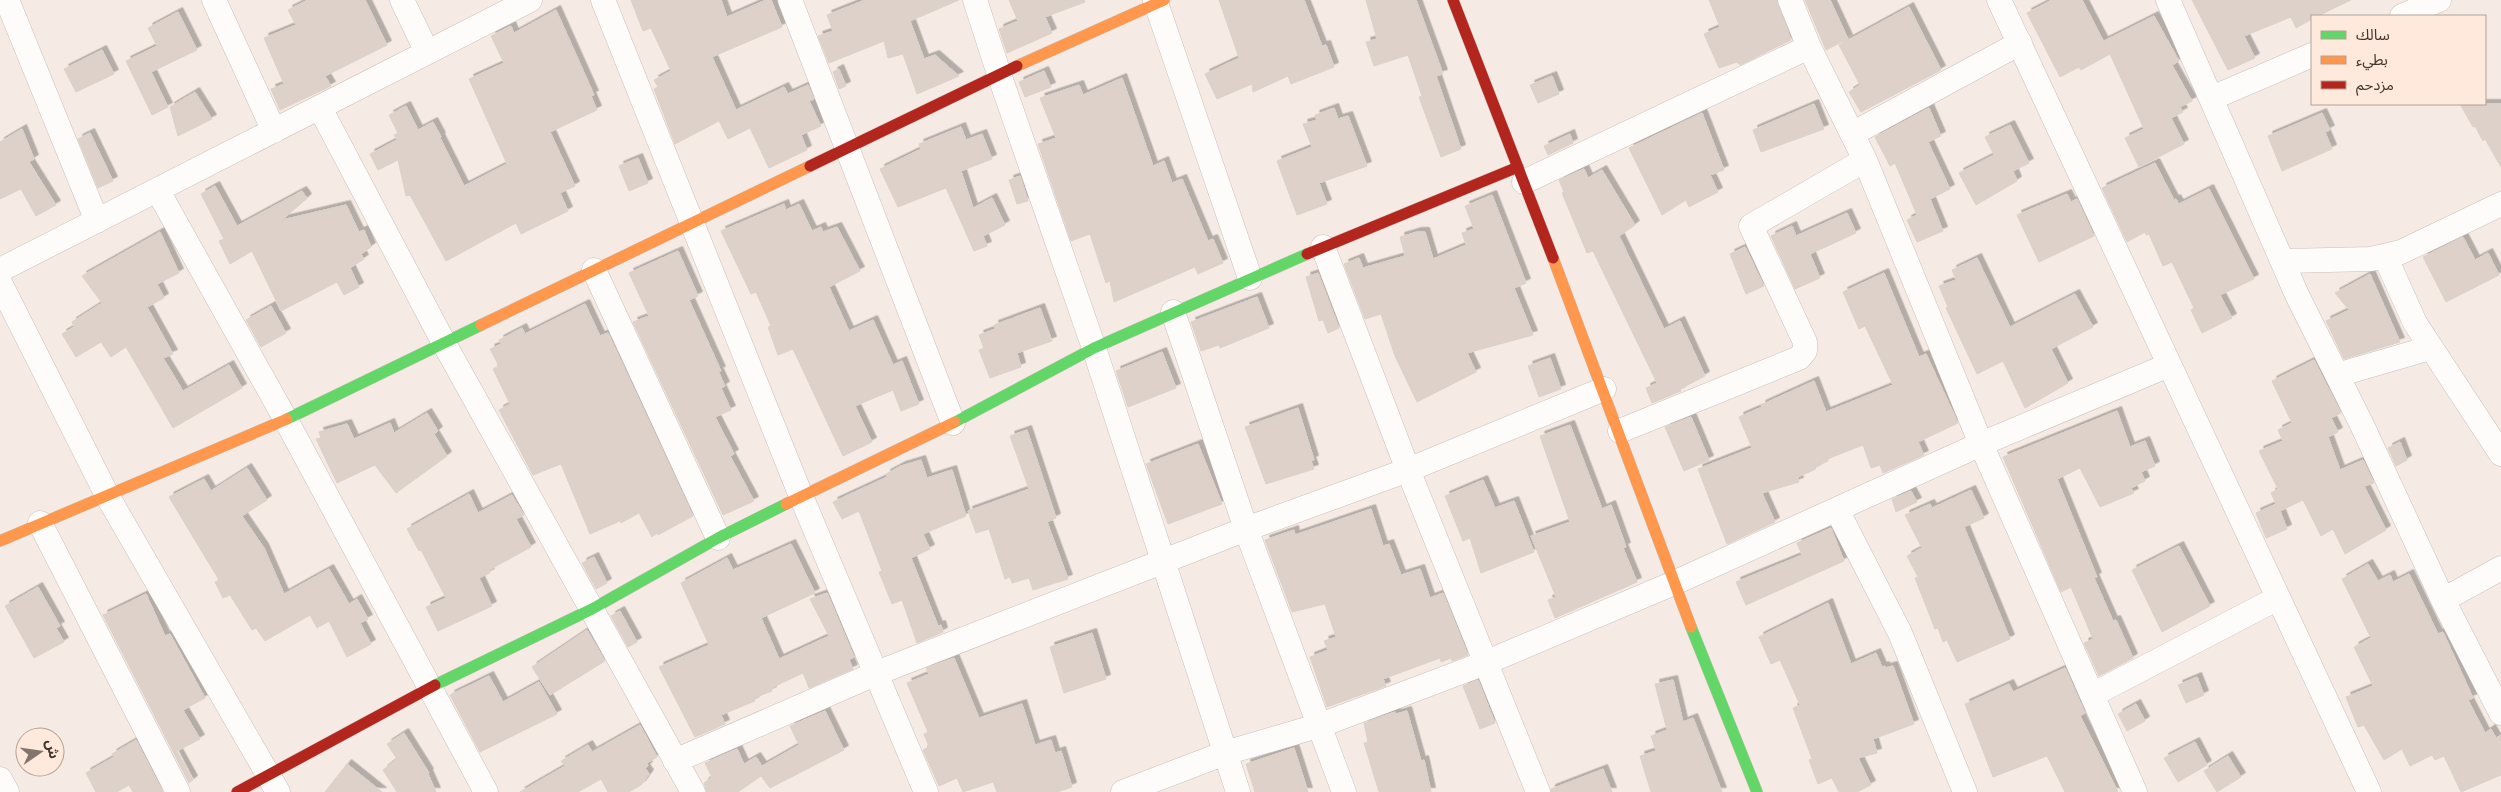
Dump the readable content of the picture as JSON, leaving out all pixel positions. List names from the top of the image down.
{
  "legend": ["سالك", "بطيء", "مزدحم"],
  "north": "right"
}
